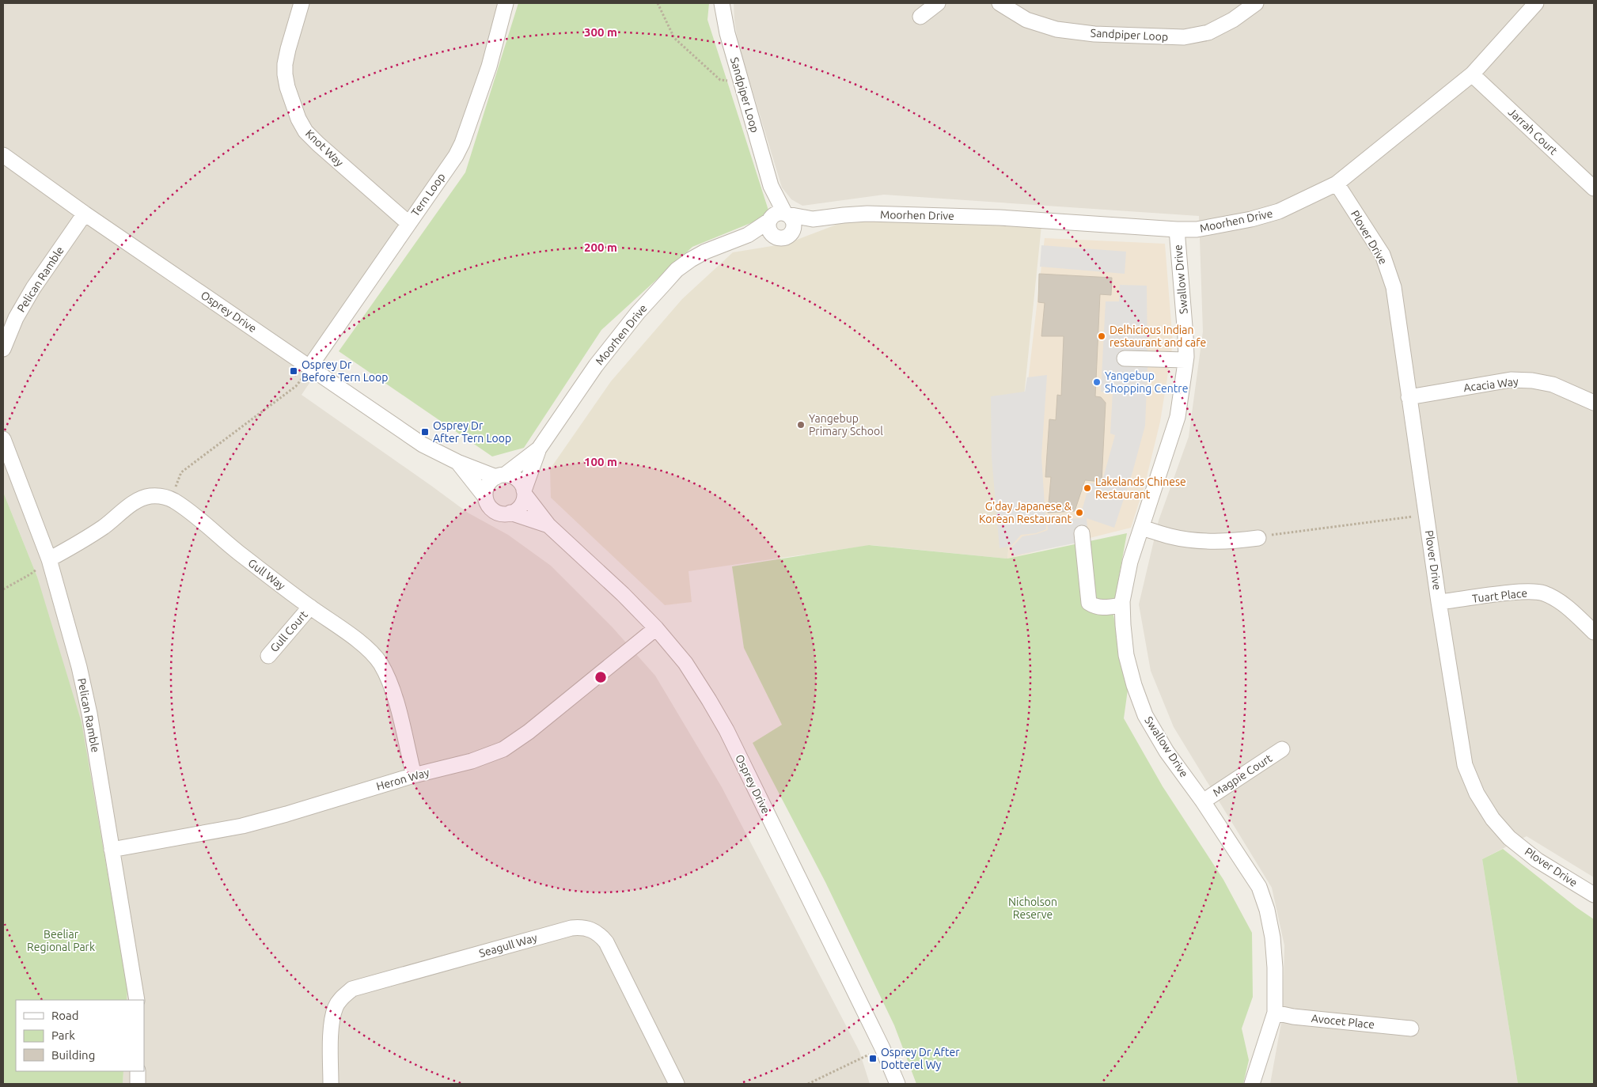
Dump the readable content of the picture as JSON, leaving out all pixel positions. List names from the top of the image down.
{
  "streets": {
    "street": [
      "Sandpiper Loop",
      "Jarrah Court",
      "Knot Way",
      "Tern Loop",
      "Moorhen Drive",
      "Plover Drive",
      "Pelican Ramble",
      "Swallow Drive",
      "Osprey Drive",
      "Acacia Way",
      "Gull Way",
      "Tuart Place",
      "Gull Court",
      "Magpie Court",
      "Heron Way",
      "Seagull Way",
      "Avocet Place"
    ]
  },
  "crossings": [
    ["Sandpiper Loop", "Moorhen Drive"],
    ["Jarrah Court", "Moorhen Drive"],
    ["Knot Way", "Tern Loop"],
    ["Tern Loop", "Osprey Drive"],
    ["Moorhen Drive", "Plover Drive"],
    ["Moorhen Drive", "Swallow Drive"],
    ["Moorhen Drive", "Osprey Drive"],
    ["Plover Drive", "Acacia Way"],
    ["Plover Drive", "Tuart Place"],
    ["Pelican Ramble", "Osprey Drive"],
    ["Pelican Ramble", "Gull Way"],
    ["Pelican Ramble", "Heron Way"],
    ["Swallow Drive", "Magpie Court"],
    ["Swallow Drive", "Avocet Place"],
    ["Osprey Drive", "Heron Way"],
    ["Gull Way", "Gull Court"],
    ["Gull Way", "Heron Way"]
  ],
  "parks": ["Nicholson Reserve", "Beeliar Regional Park"],
  "places": {
    "other": [
      "Delhicious Indian restaurant and cafe",
      "Yangebup Shopping Centre",
      "Yangebup Primary School",
      "Lakelands Chinese Restaurant",
      "G'day Japanese & Korean Restaurant"
    ],
    "transit": ["Osprey Dr Before Tern Loop", "Osprey Dr After Tern Loop", "Osprey Dr After Dotterel Wy"]
  },
  "legend": ["Road", "Park", "Building"],
  "rings": ["300 m", "200 m", "100 m"]
}
